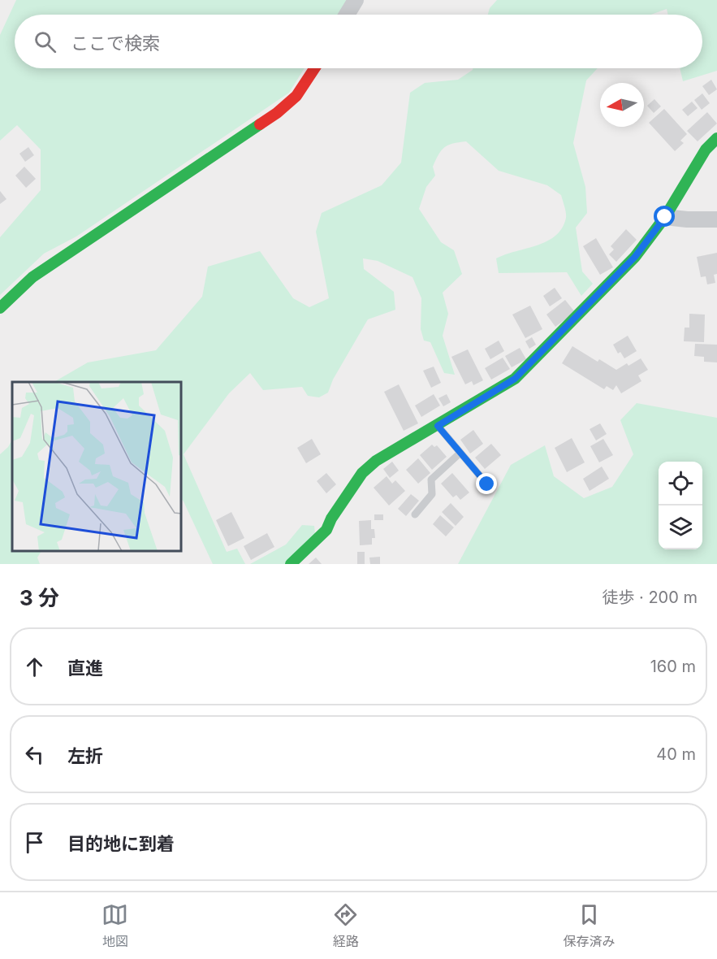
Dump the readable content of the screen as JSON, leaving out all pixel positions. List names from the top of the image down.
{
  "north": "left",
  "page": {
    "search": "ここで検索",
    "heading": ["3 分", "徒歩 · 200 m"],
    "list": [
      ["直進", "160 m"],
      ["左折", "40 m"],
      "目的地に到着"
    ],
    "nav": ["地図", "経路", "保存済み"]
  }
}
